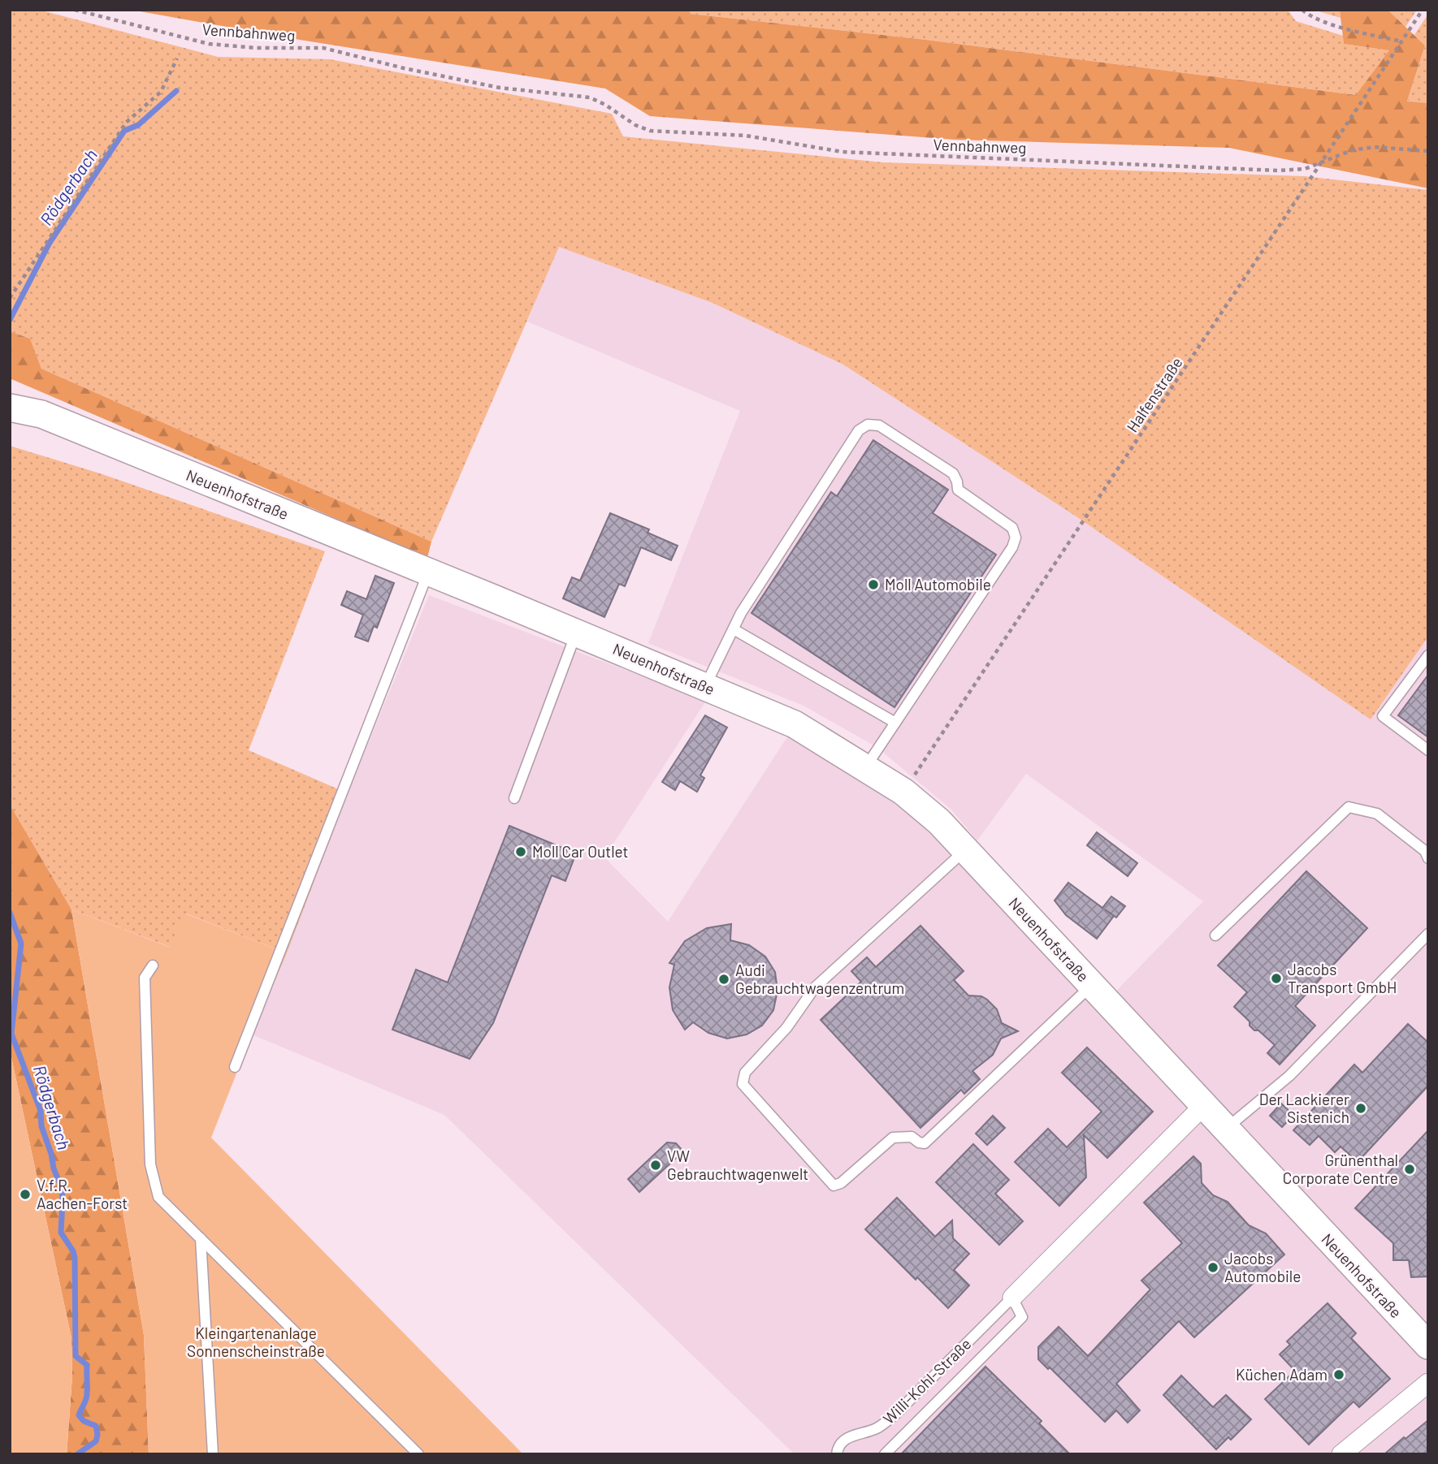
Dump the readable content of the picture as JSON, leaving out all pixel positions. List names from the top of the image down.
{
  "streets": {
    "street": ["Neuenhofstraße"],
    "lane": ["Willi-Kohl-Straße"],
    "path": ["Vennbahnweg", "Halfenstraße"]
  },
  "crossings": [
    ["Vennbahnweg", "Halfenstraße"],
    ["Halfenstraße", "Neuenhofstraße"]
  ],
  "water": ["Rödgerbach"],
  "parks": ["Kleingartenanlage Sonnenscheinstraße"],
  "places": [
    "Moll Automobile",
    "Moll Car Outlet",
    "Jacobs Transport GmbH",
    "Audi Gebrauchtwagenzentrum",
    "Der Lackierer Sistenich",
    "VW Gebrauchtwagenwelt",
    "Grünenthal Corporate Centre",
    "V.f.R. Aachen-Forst",
    "Jacobs Automobile",
    "Küchen Adam"
  ]
}
